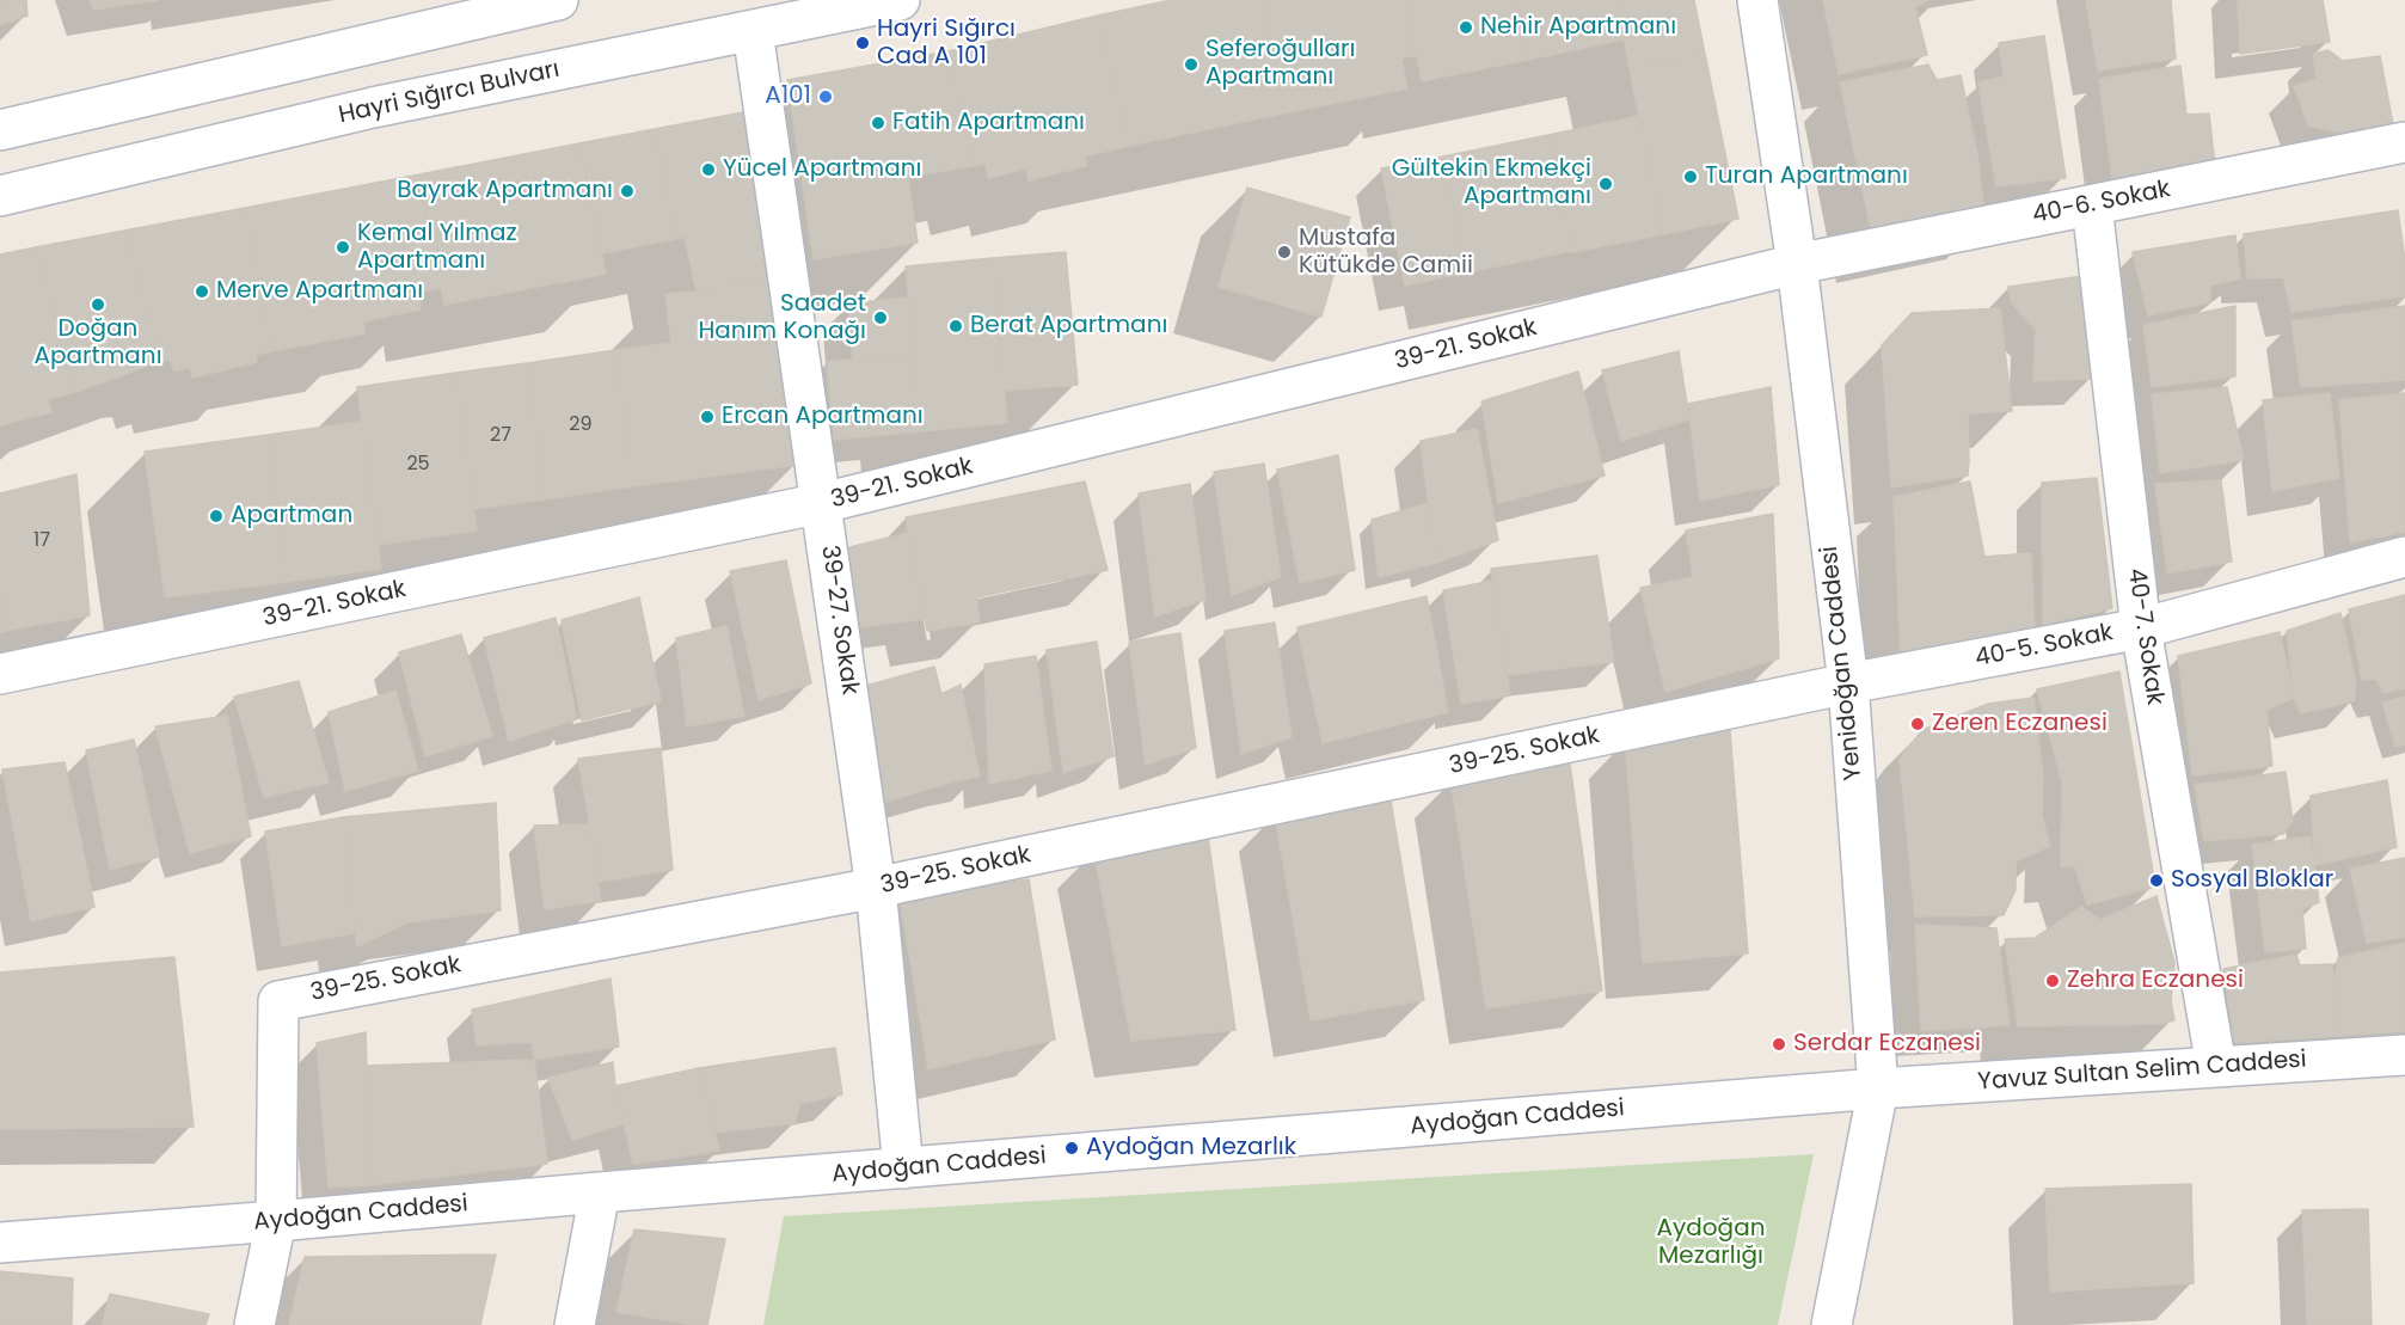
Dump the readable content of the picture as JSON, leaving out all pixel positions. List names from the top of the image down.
{
  "streets": {
    "street": [
      "Hayri Sığırcı Bulvarı",
      "40-6. Sokak",
      "39-21. Sokak",
      "39-27. Sokak",
      "40-7. Sokak",
      "40-5. Sokak",
      "Yenidoğan Caddesi",
      "39-25. Sokak",
      "Yavuz Sultan Selim Caddesi",
      "Aydoğan Caddesi"
    ]
  },
  "crossings": [
    ["Hayri Sığırcı Bulvarı", "39-27. Sokak"],
    ["40-6. Sokak", "39-21. Sokak"],
    ["40-6. Sokak", "40-7. Sokak"],
    ["40-6. Sokak", "Yenidoğan Caddesi"],
    ["39-21. Sokak", "39-27. Sokak"],
    ["39-21. Sokak", "Yenidoğan Caddesi"],
    ["39-27. Sokak", "39-25. Sokak"],
    ["39-27. Sokak", "Aydoğan Caddesi"],
    ["40-7. Sokak", "40-5. Sokak"],
    ["40-7. Sokak", "Yavuz Sultan Selim Caddesi"],
    ["40-5. Sokak", "Yenidoğan Caddesi"],
    ["40-5. Sokak", "39-25. Sokak"],
    ["Yenidoğan Caddesi", "39-25. Sokak"],
    ["Yenidoğan Caddesi", "Yavuz Sultan Selim Caddesi"],
    ["Yenidoğan Caddesi", "Aydoğan Caddesi"],
    ["39-25. Sokak", "Aydoğan Caddesi"],
    ["Yavuz Sultan Selim Caddesi", "Aydoğan Caddesi"]
  ],
  "parks": ["Aydoğan Mezarlığı"],
  "places": [
    "Nehir Apartmanı",
    "Hayri Sığırcı Cad A 101",
    "Seferoğulları Apartmanı",
    "A101",
    "Fatih Apartmanı",
    "Yücel Apartmanı",
    "Turan Apartmanı",
    "Gültekin Ekmekçi Apartmanı",
    "Bayrak Apartmanı",
    "Kemal Yılmaz Apartmanı",
    "Mustafa Kütükde Camii",
    "Merve Apartmanı",
    "Doğan Apartmanı",
    "Saadet Hanım Konağı",
    "Berat Apartmanı",
    "Ercan Apartmanı",
    "Apartman",
    "Zeren Eczanesi",
    "Sosyal Bloklar",
    "Zehra Eczanesi",
    "Serdar Eczanesi",
    "Aydoğan Mezarlık"
  ],
  "house_numbers": [
    "29",
    "27",
    "25",
    "17"
  ]
}
